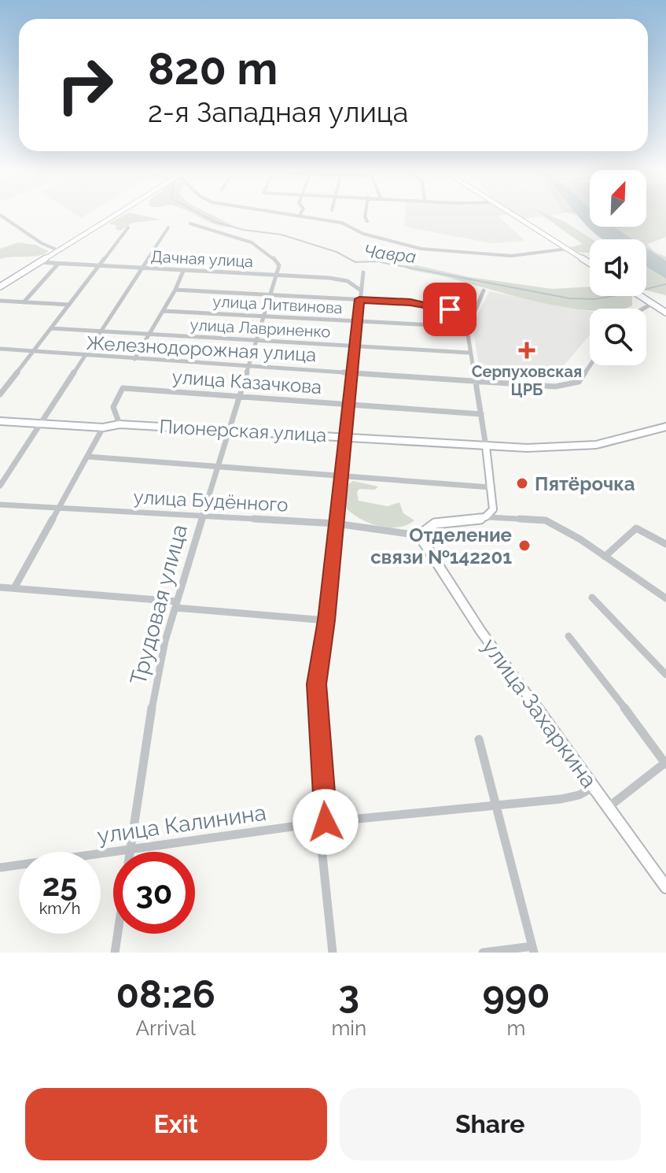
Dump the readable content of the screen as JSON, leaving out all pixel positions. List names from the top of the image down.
{
  "streets": {
    "street": [
      "Дачная улица",
      "улица Литвинова",
      "улица Лавриненко",
      "Железнодорожная улица",
      "улица Казачкова",
      "Пионерская улица",
      "улица Будённого",
      "Трудовая улица",
      "улица Захаркина",
      "улица Калинина"
    ]
  },
  "crossings": [
    ["Дачная улица", "Трудовая улица"],
    ["улица Литвинова", "Трудовая улица"],
    ["улица Лавриненко", "Трудовая улица"],
    ["Железнодорожная улица", "Трудовая улица"],
    ["улица Казачкова", "Пионерская улица"],
    ["улица Казачкова", "Трудовая улица"],
    ["Пионерская улица", "Трудовая улица"],
    ["улица Будённого", "Трудовая улица"],
    ["улица Будённого", "улица Захаркина"],
    ["Трудовая улица", "улица Калинина"],
    ["улица Захаркина", "улица Калинина"]
  ],
  "water": ["Чавра"],
  "places": {
    "health": ["Серпуховская ЦРБ"],
    "other": ["Пятёрочка", "Отделение связи №142201"]
  },
  "north": "top right",
  "page": {
    "turn": ["820 m", "2-я Западная улица"],
    "speed": "25 km/h",
    "limit": "30",
    "eta": [
      "08:26",
      "Arrival",
      "3",
      "min",
      "990",
      "m"
    ],
    "buttons": ["Exit", "Share"]
  }
}
